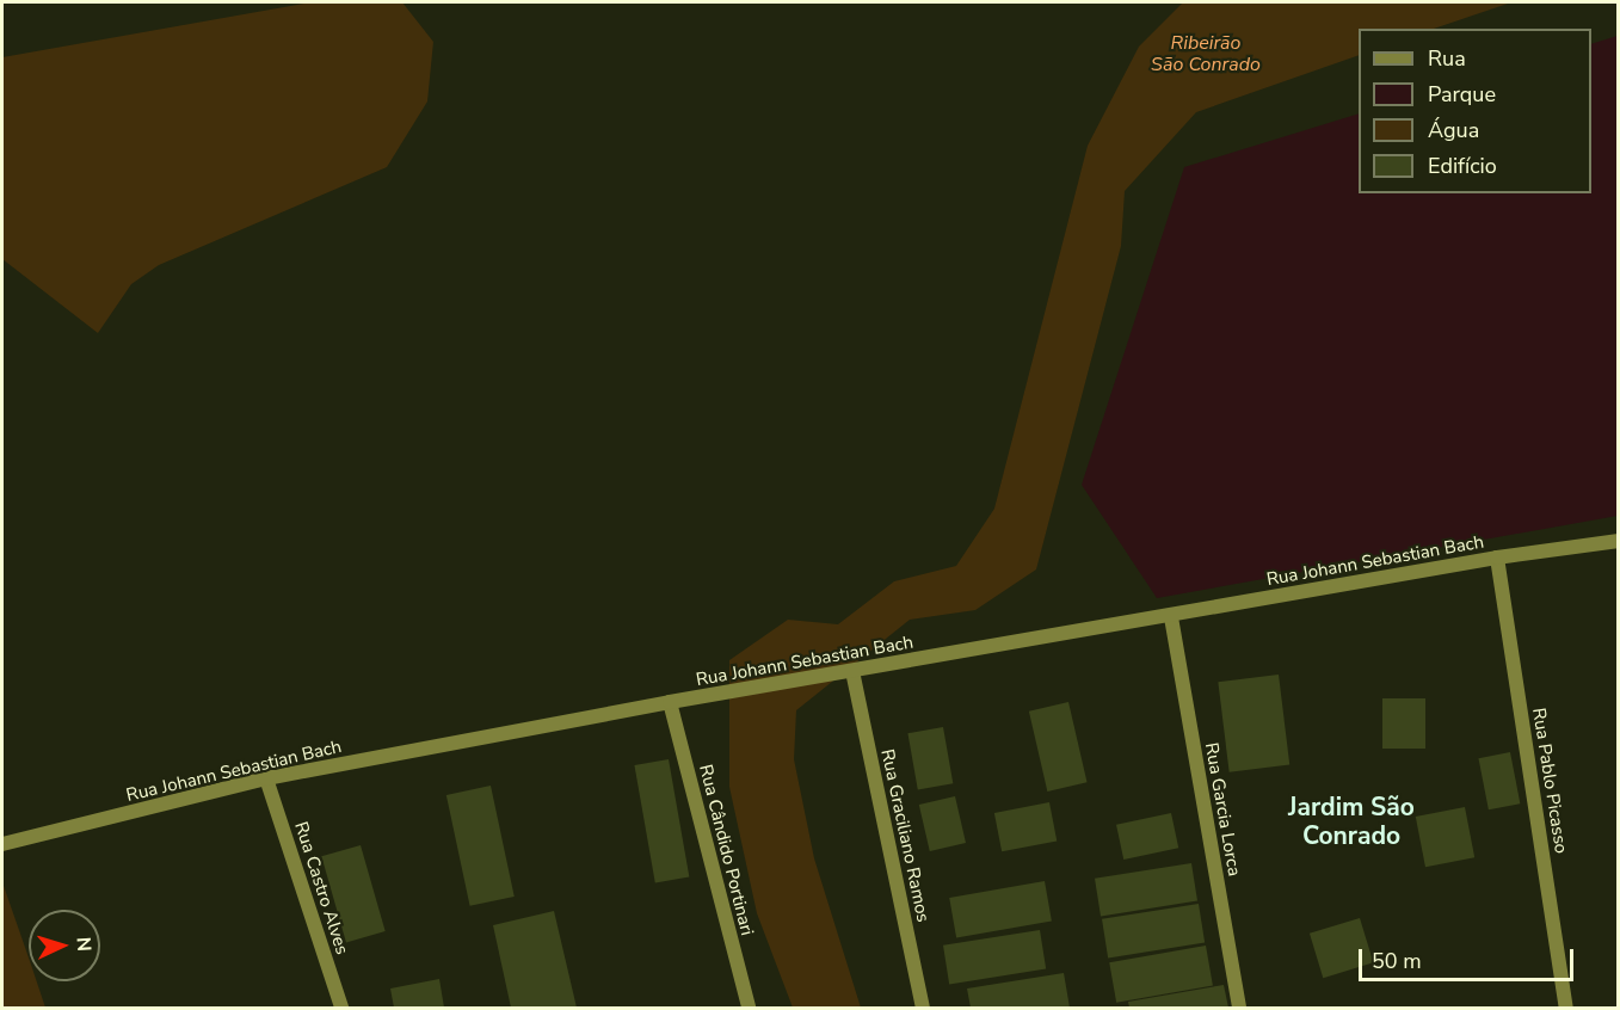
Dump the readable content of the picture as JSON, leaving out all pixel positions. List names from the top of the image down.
{
  "streets": {
    "street": [
      "Rua Johann Sebastian Bach",
      "Rua Pablo Picasso",
      "Rua Garcia Lorca",
      "Rua Graciliano Ramos",
      "Rua Cândido Portinari",
      "Rua Castro Alves"
    ]
  },
  "crossings": [
    ["Rua Johann Sebastian Bach", "Rua Pablo Picasso"],
    ["Rua Johann Sebastian Bach", "Rua Garcia Lorca"],
    ["Rua Johann Sebastian Bach", "Rua Graciliano Ramos"],
    ["Rua Johann Sebastian Bach", "Rua Cândido Portinari"],
    ["Rua Johann Sebastian Bach", "Rua Castro Alves"]
  ],
  "districts": ["Jardim São Conrado"],
  "water": ["Ribeirão São Conrado"],
  "legend": [
    "Rua",
    "Parque",
    "Água",
    "Edifício"
  ],
  "scale_bar": "50 m",
  "north": "right"
}
